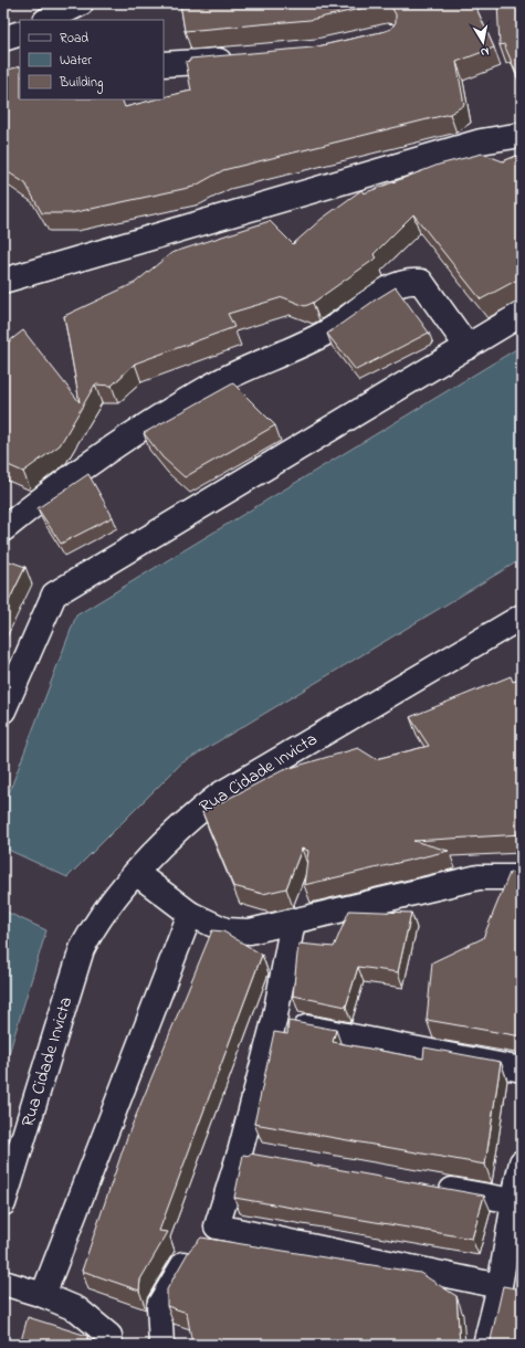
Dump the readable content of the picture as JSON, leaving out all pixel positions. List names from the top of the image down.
{
  "streets": {
    "street": ["Rua Cidade Invicta"]
  },
  "legend": ["Road", "Water", "Building"],
  "north": "bottom"
}
